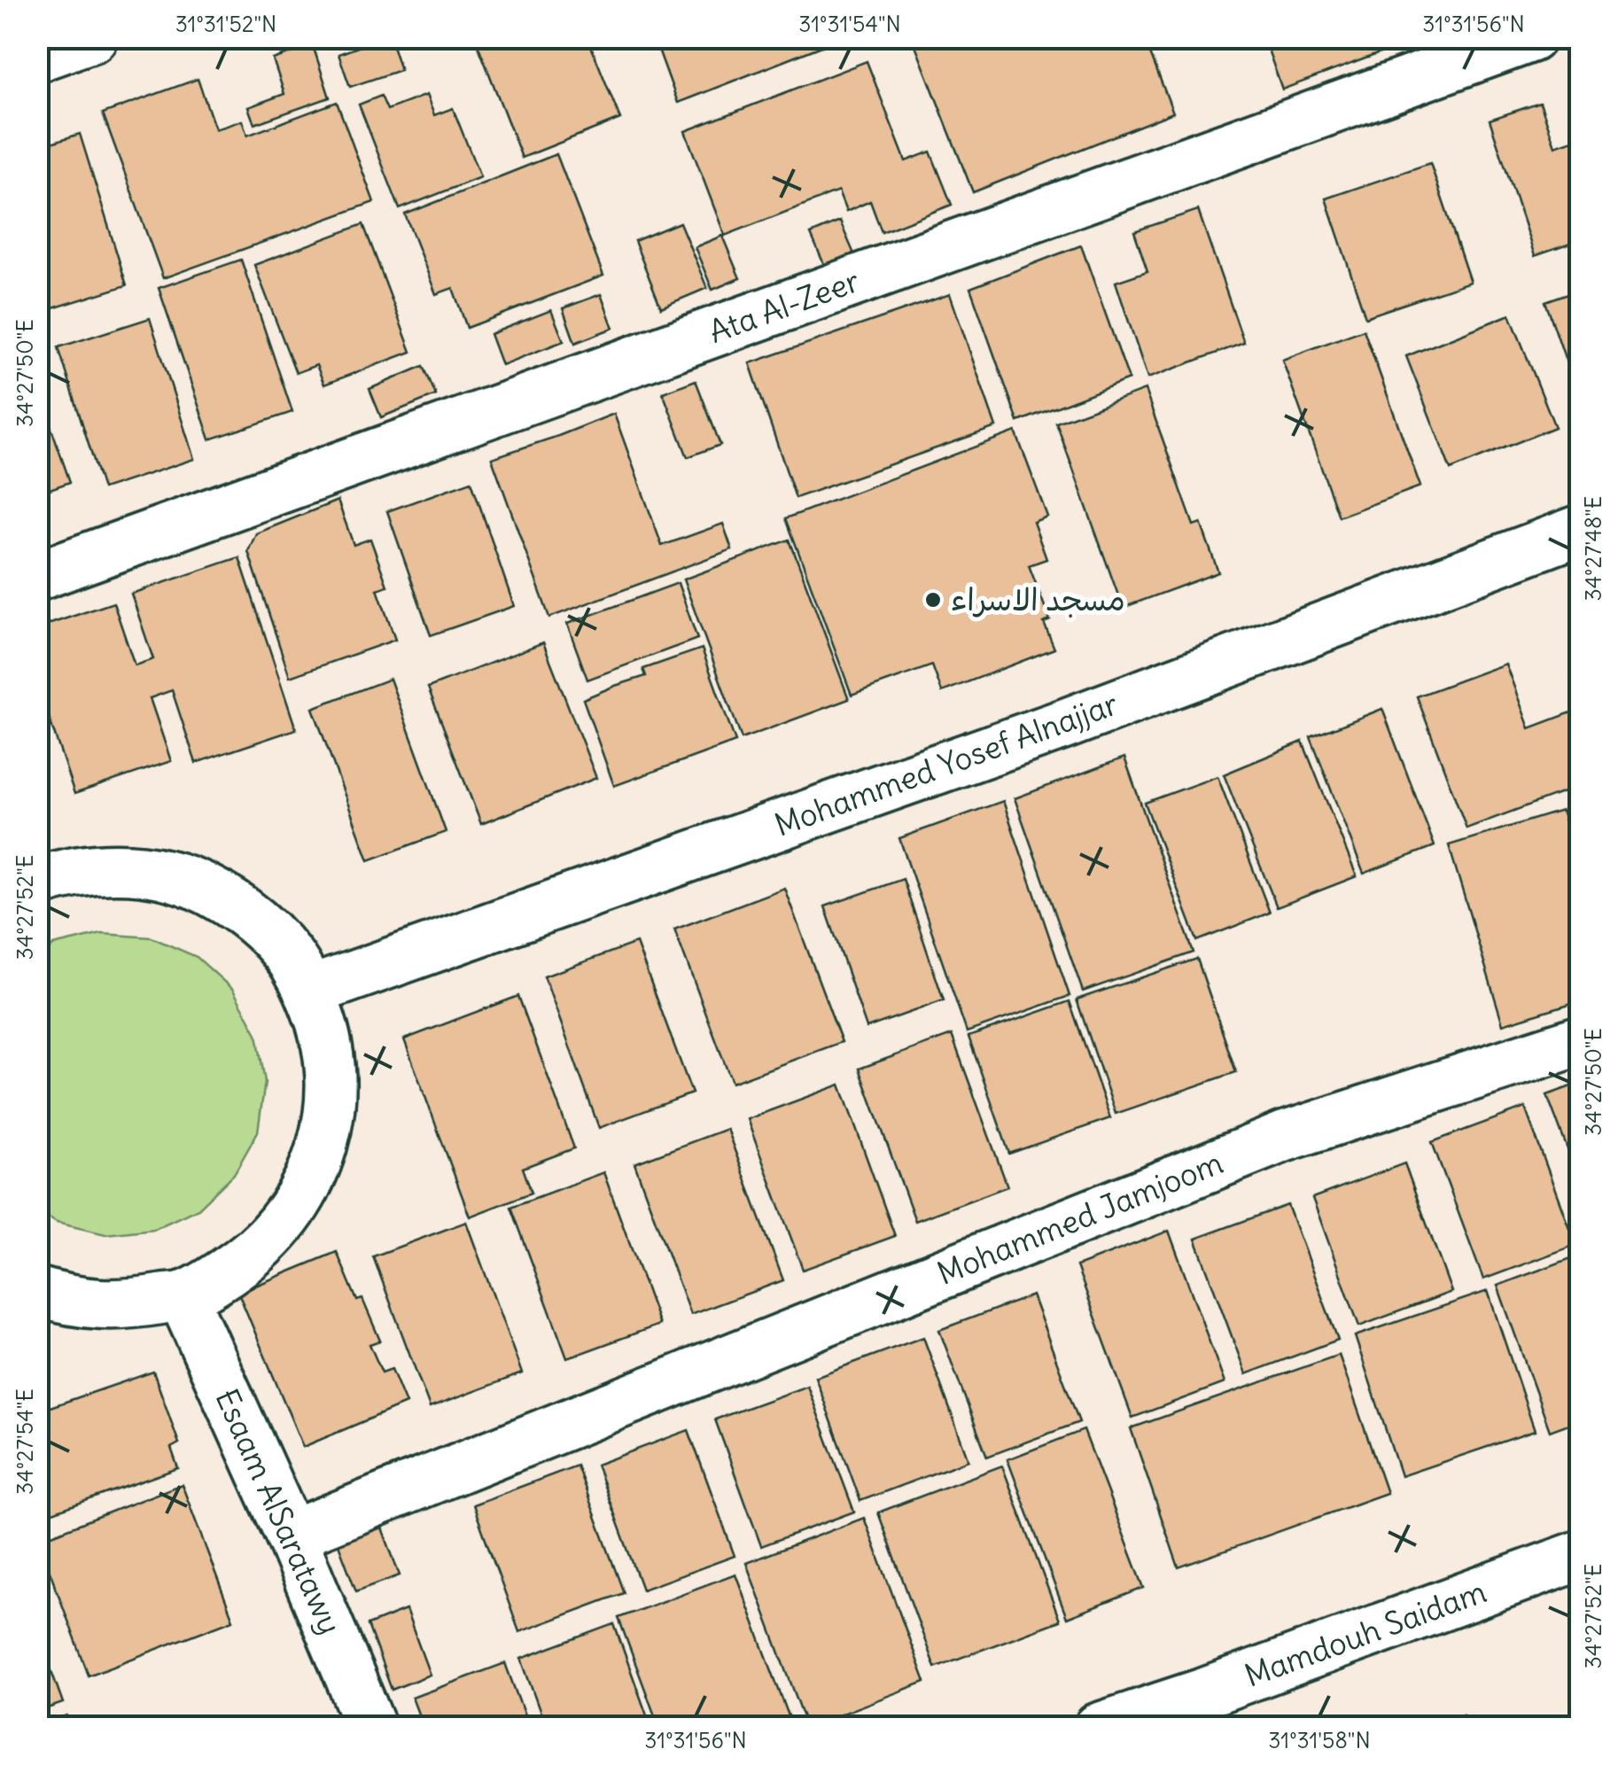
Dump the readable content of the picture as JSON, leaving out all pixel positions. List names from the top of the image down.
{
  "streets": {
    "street": [
      "Ata Al-Zeer",
      "Mohammed Yosef Alnajjar",
      "Mohammed Jamjoom",
      "Esaam AlSaratawy",
      "Mamdouh Saidam"
    ]
  },
  "crossings": [
    ["Mohammed Jamjoom", "Esaam AlSaratawy"]
  ],
  "places": ["مسجد الاسراء"],
  "coordinates": [
    "31°31'52\"N",
    "31°31'54\"N",
    "31°31'56\"N",
    "34°27'50\"E",
    "34°27'48\"E",
    "34°27'52\"E",
    "34°27'54\"E",
    "31°31'58\"N"
  ]
}
